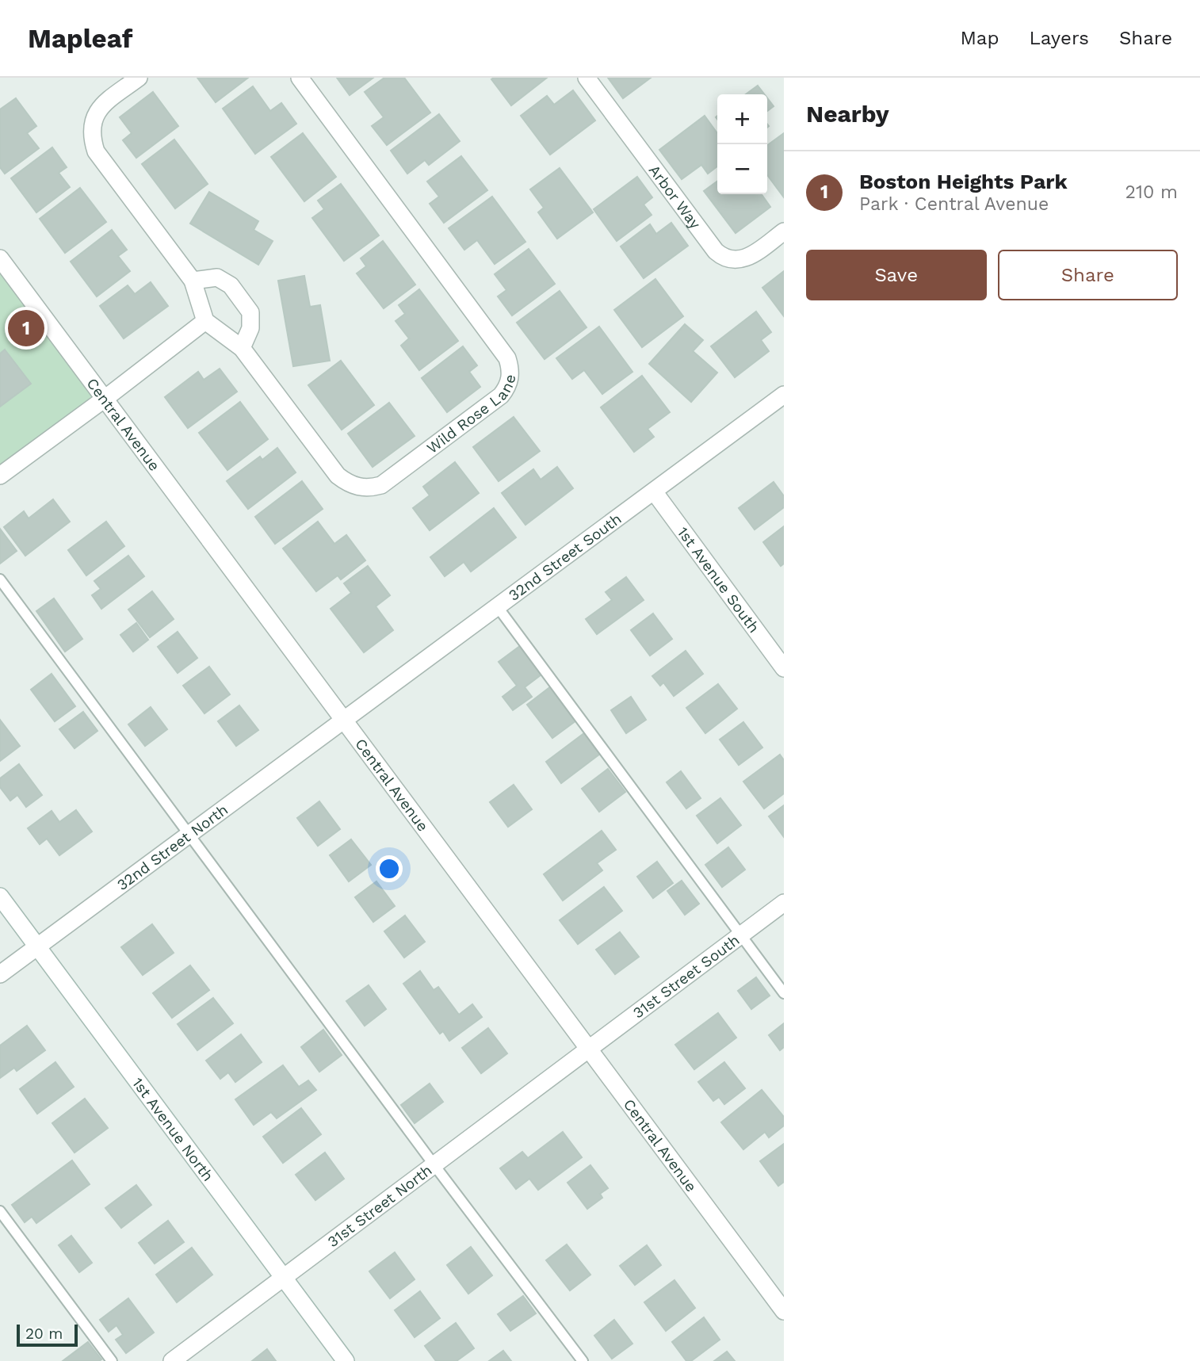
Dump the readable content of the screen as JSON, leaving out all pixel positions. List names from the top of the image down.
{
  "streets": {
    "street": [
      "Arbor Way",
      "Wild Rose Lane",
      "Central Avenue",
      "32nd Street South",
      "1st Avenue South",
      "32nd Street North",
      "31st Street South",
      "1st Avenue North",
      "31st Street North"
    ]
  },
  "crossings": [
    ["Central Avenue", "32nd Street South"],
    ["Central Avenue", "32nd Street North"],
    ["Central Avenue", "31st Street South"],
    ["Central Avenue", "31st Street North"],
    ["32nd Street South", "1st Avenue South"],
    ["32nd Street South", "32nd Street North"],
    ["32nd Street North", "1st Avenue North"],
    ["31st Street South", "31st Street North"],
    ["1st Avenue North", "31st Street North"]
  ],
  "scale_bar": "20 m",
  "page": {
    "header": "Mapleaf",
    "nav": ["Map", "Layers", "Share"],
    "heading": "Nearby",
    "map_buttons": ["+", "−"],
    "list": [
      {
        "mark": "1",
        "name": "Boston Heights Park",
        "note": "Park · Central Avenue",
        "value": "210 m"
      }
    ],
    "buttons": ["Save", "Share"],
    "pins": "1",
    "scale": "20 m"
  }
}
